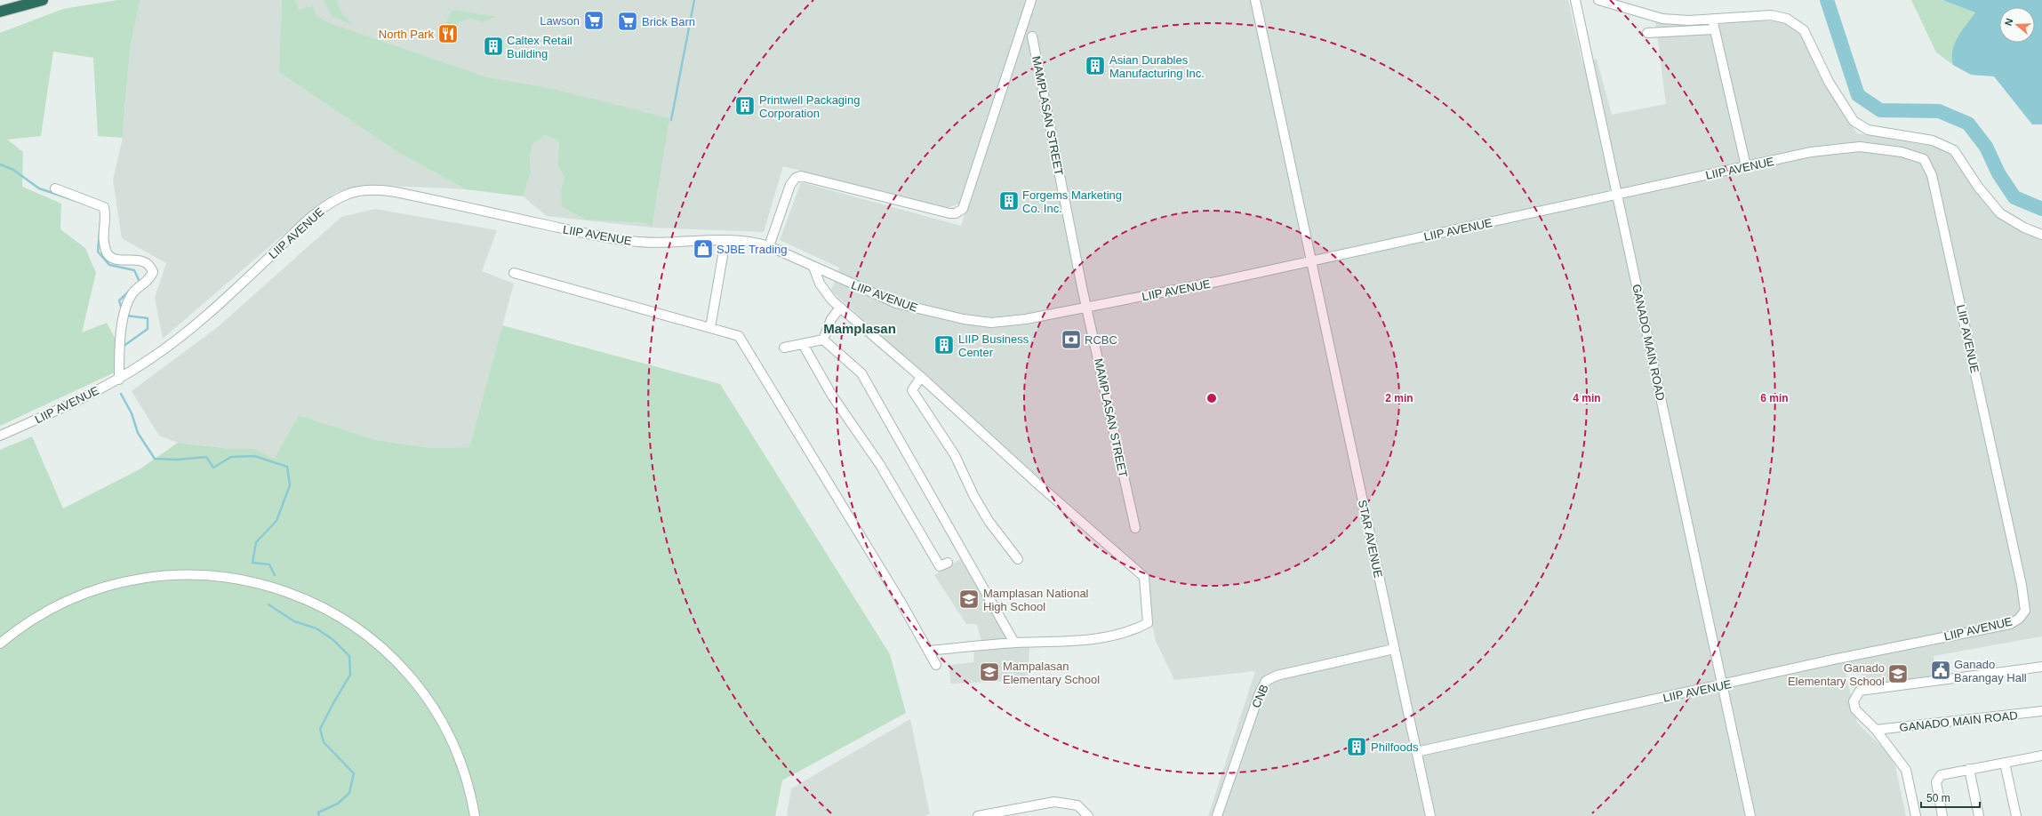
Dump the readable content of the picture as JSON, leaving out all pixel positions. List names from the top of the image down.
{
  "streets": {
    "street": [
      "MAMPLASAN STREET",
      "LIIP AVENUE",
      "GANADO MAIN ROAD",
      "STAR AVENUE",
      "CNB"
    ]
  },
  "crossings": [
    ["MAMPLASAN STREET", "LIIP AVENUE"],
    ["LIIP AVENUE", "GANADO MAIN ROAD"],
    ["LIIP AVENUE", "STAR AVENUE"],
    ["STAR AVENUE", "CNB"]
  ],
  "districts": ["Mamplasan"],
  "places": {
    "supermarket": ["Lawson", "Brick Barn"],
    "restaurant": ["North Park"],
    "building": [
      "Caltex Retail Building",
      "Asian Durables Manufacturing Inc.",
      "Printwell Packaging Corporation",
      "Forgems Marketing Co. Inc.",
      "LIIP Business Center",
      "Philfoods"
    ],
    "shop": ["SJBE Trading"],
    "bank": ["RCBC"],
    "school or university": ["Mamplasan National High School", "Mampalasan Elementary School", "Ganado Elementary School"],
    "public building": ["Ganado Barangay Hall"]
  },
  "scale_bar": "50 m",
  "north": "left",
  "rings": ["2 min", "4 min", "6 min"]
}
